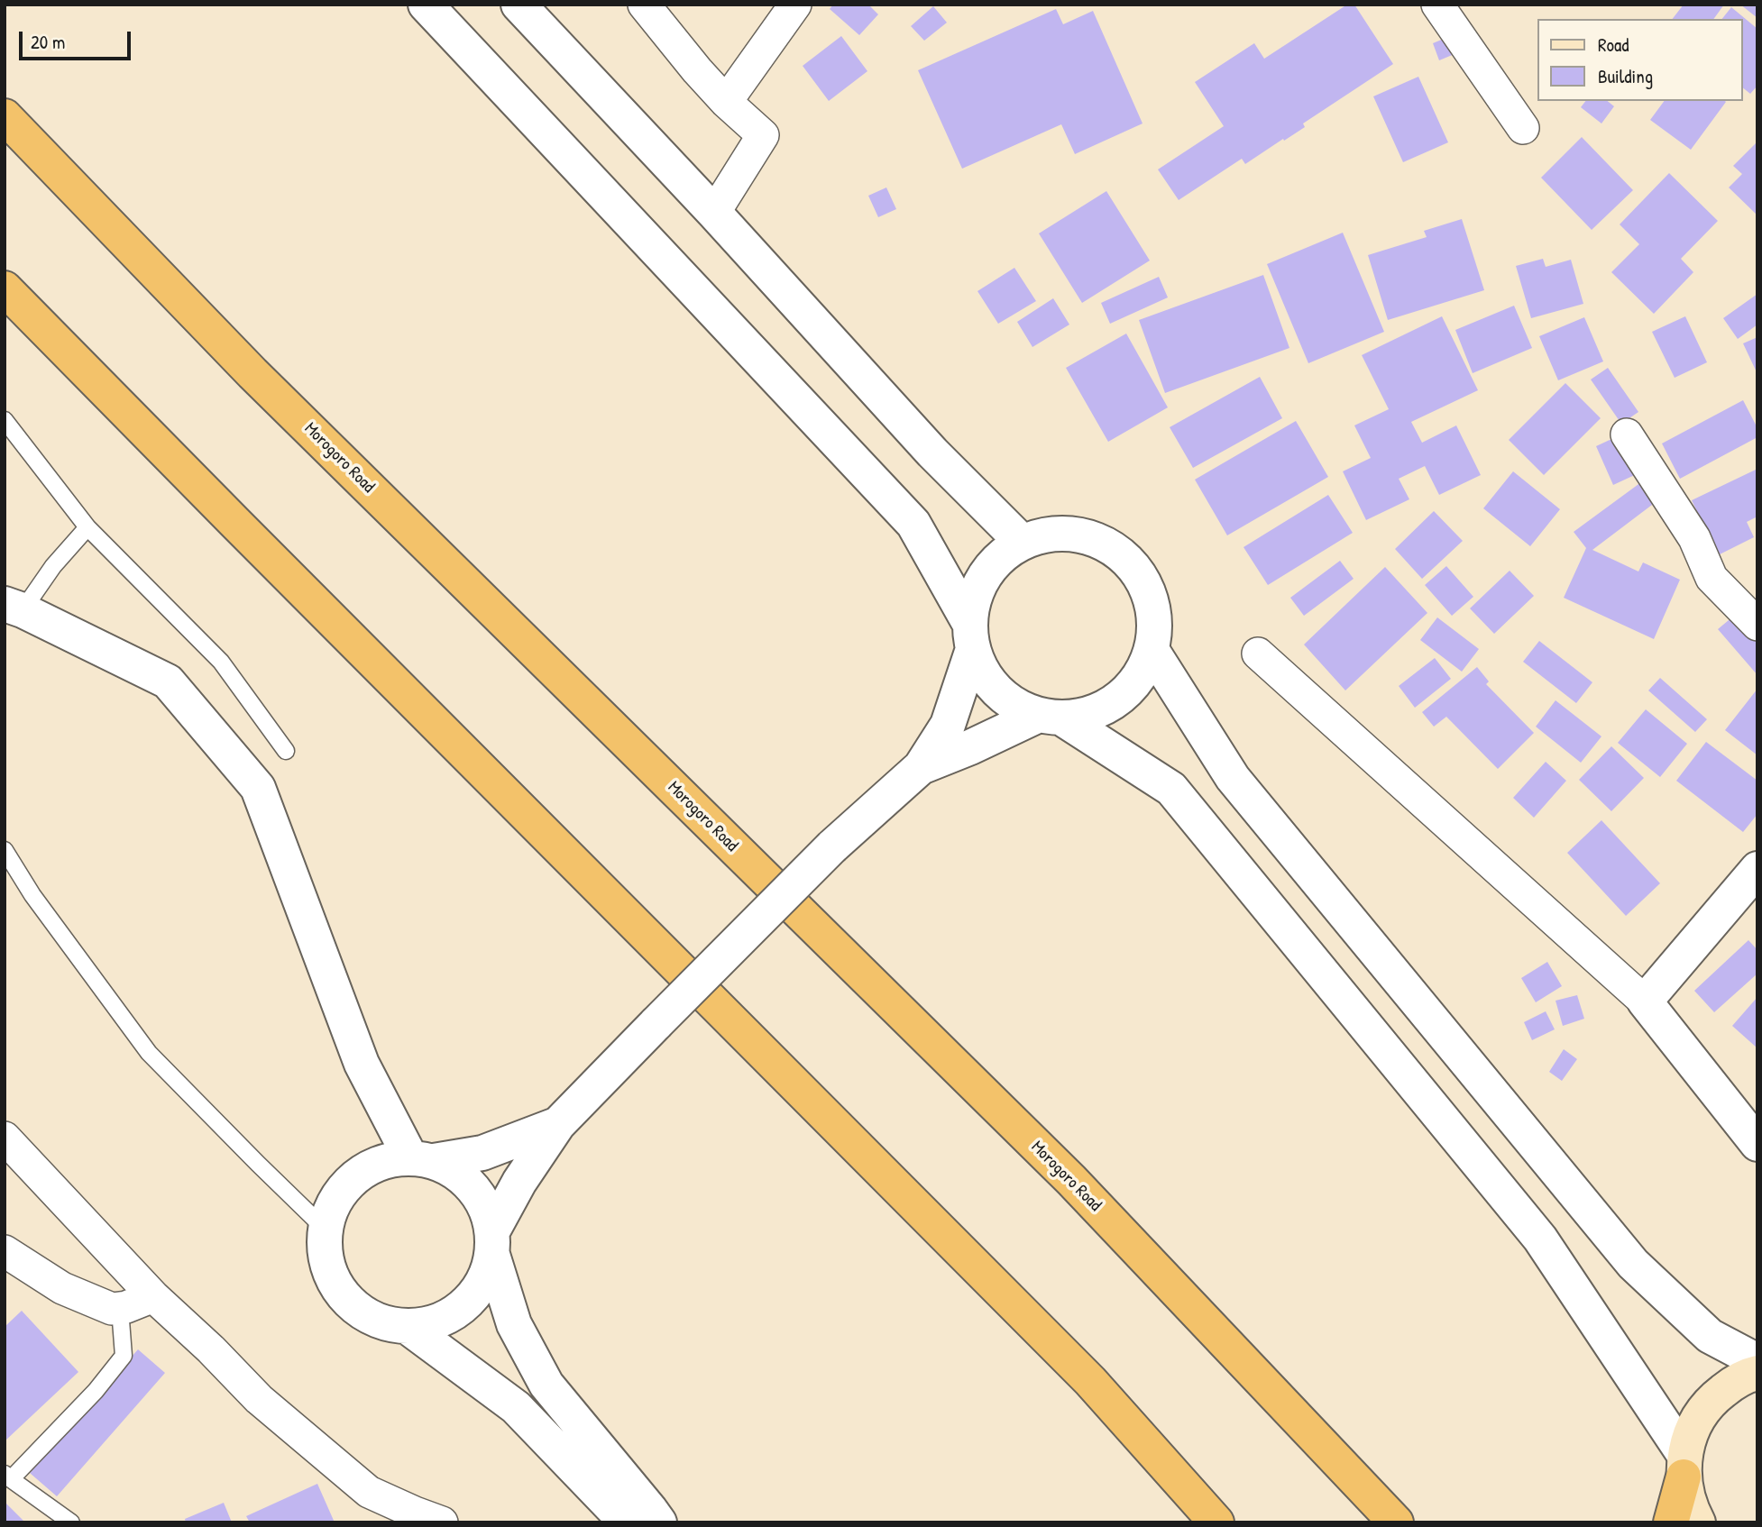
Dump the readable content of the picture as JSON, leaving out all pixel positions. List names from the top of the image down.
{
  "streets": {
    "highway": ["Morogoro Road"]
  },
  "legend": ["Road", "Building"],
  "scale_bar": "20 m"
}
